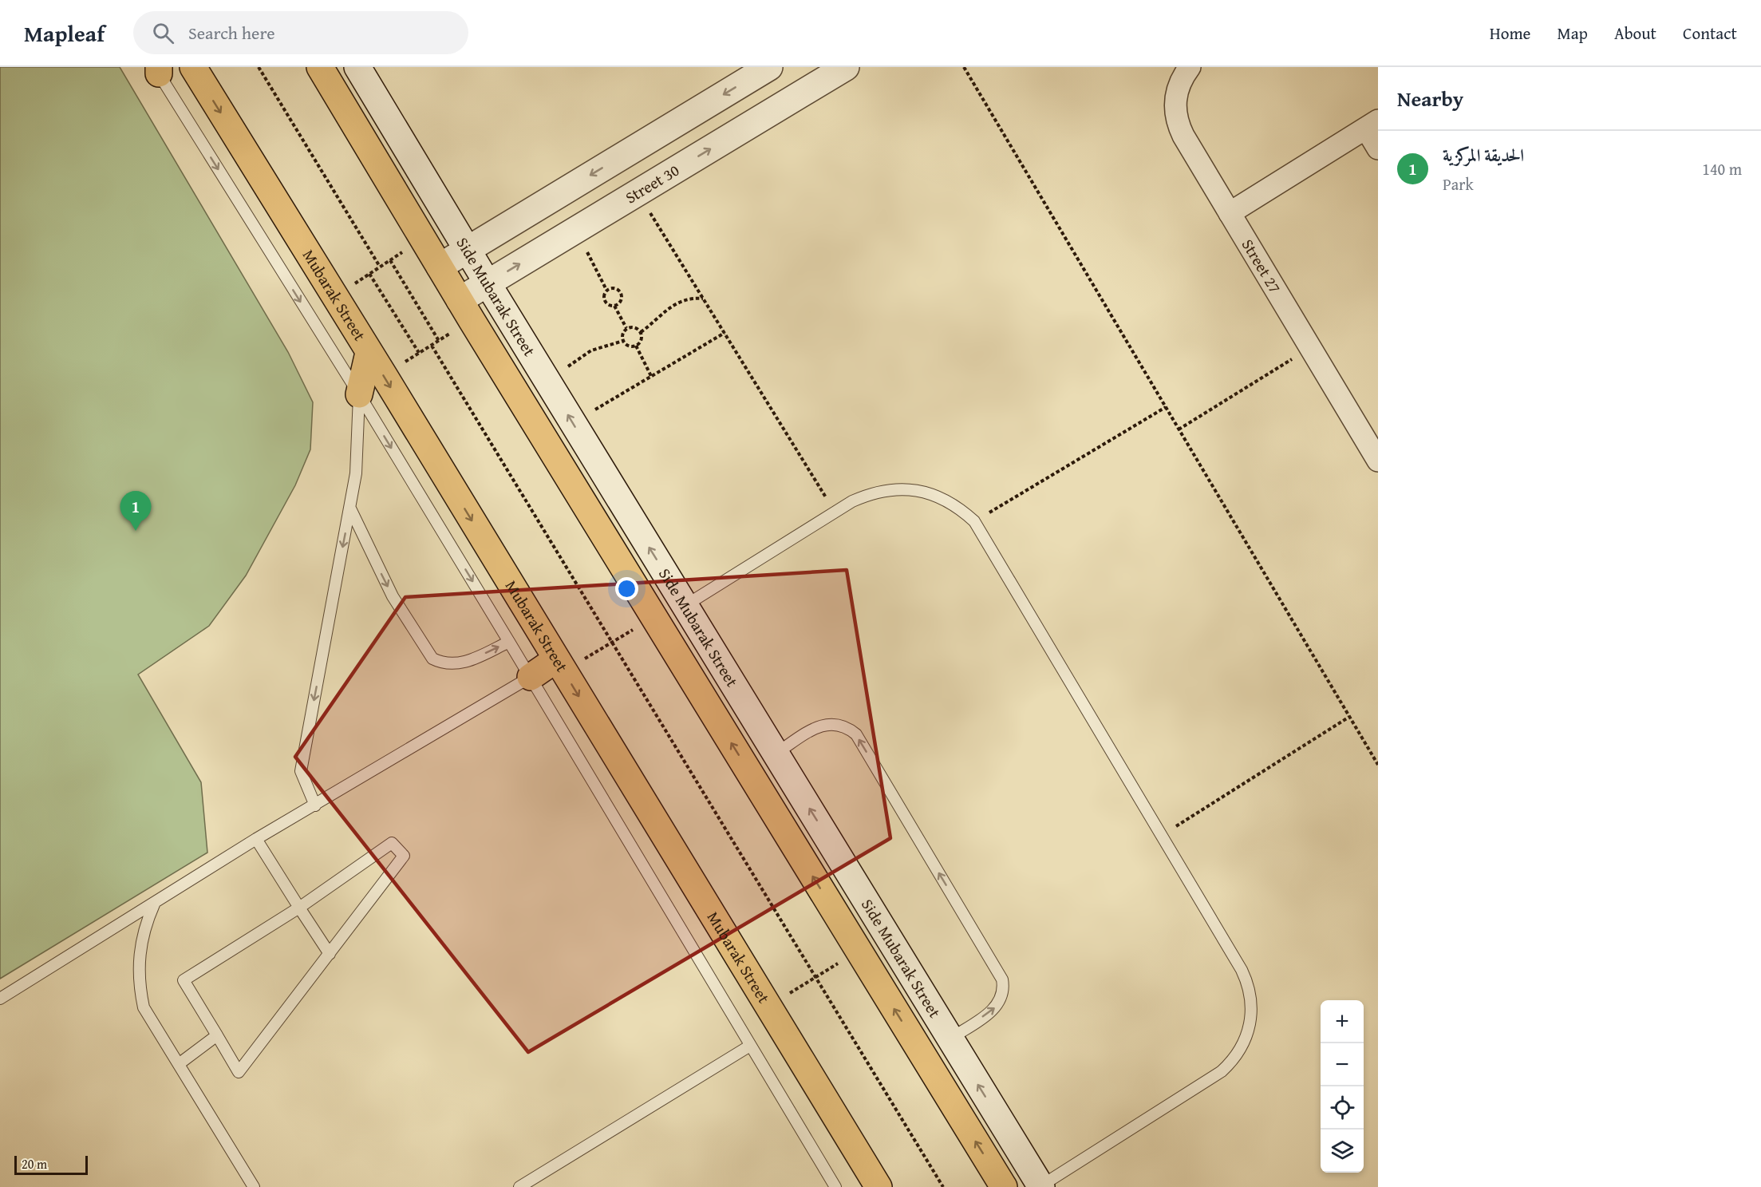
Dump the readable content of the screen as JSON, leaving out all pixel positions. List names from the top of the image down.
{
  "streets": {
    "main road": ["Street 30", "Mubarak Street", "Side Mubarak Street"],
    "street": ["Street 27"]
  },
  "crossings": [
    ["Street 30", "Side Mubarak Street"]
  ],
  "scale_bar": "20 m",
  "page": {
    "header": "Mapleaf",
    "search": "Search here",
    "nav": [
      "Home",
      "Map",
      "About",
      "Contact"
    ],
    "heading": "Nearby",
    "list": [
      {
        "mark": "1",
        "name": "الحديقة المركزية",
        "note": "Park",
        "value": "140 m"
      }
    ],
    "pins": "1",
    "map_buttons": ["+", "−"],
    "scale": "20 m"
  }
}
